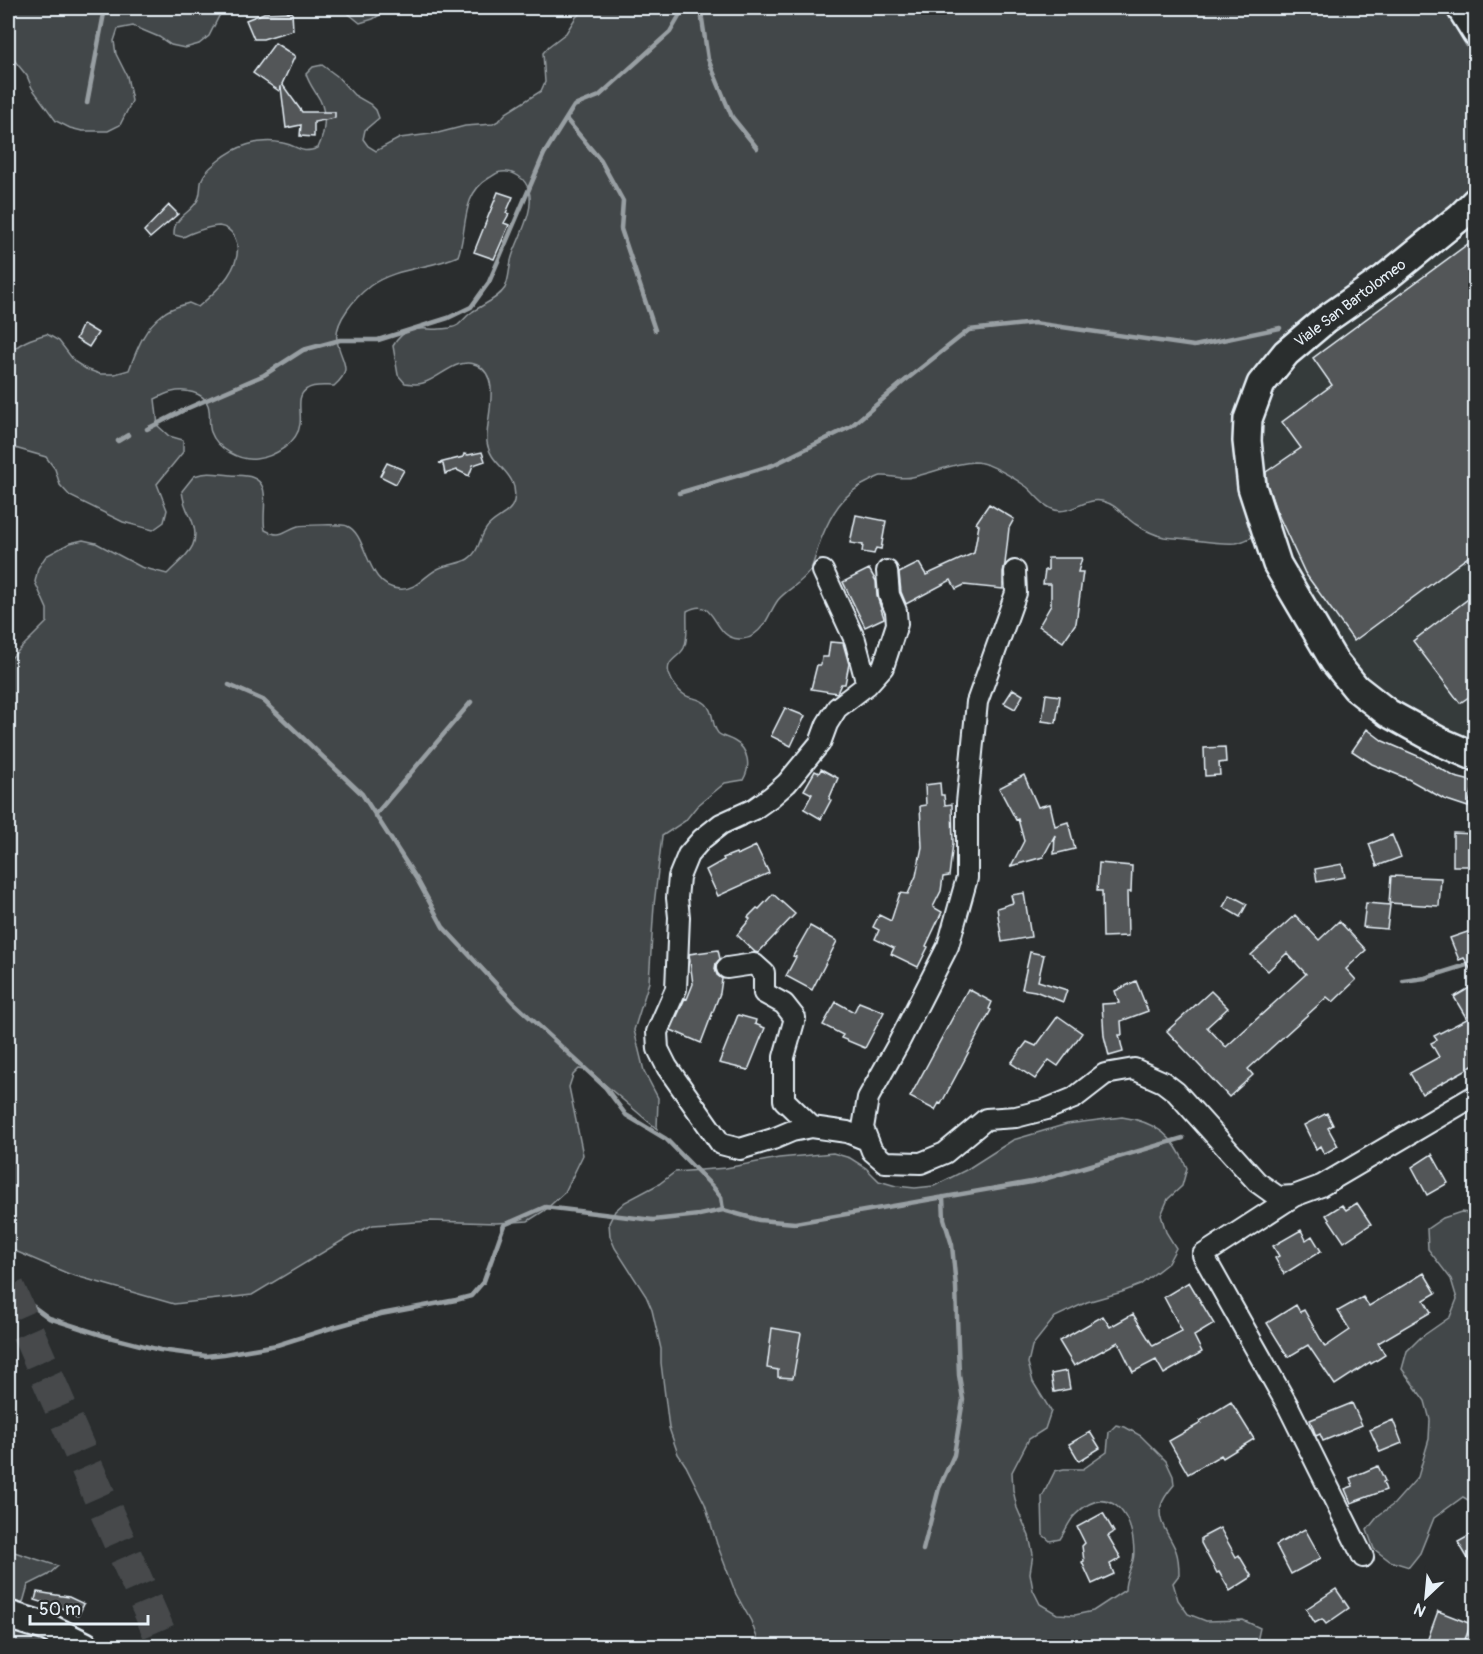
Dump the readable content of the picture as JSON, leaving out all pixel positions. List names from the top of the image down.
{
  "streets": {
    "main road": ["Viale San Bartolomeo"]
  },
  "scale_bar": "50 m",
  "north": "bottom left"
}
